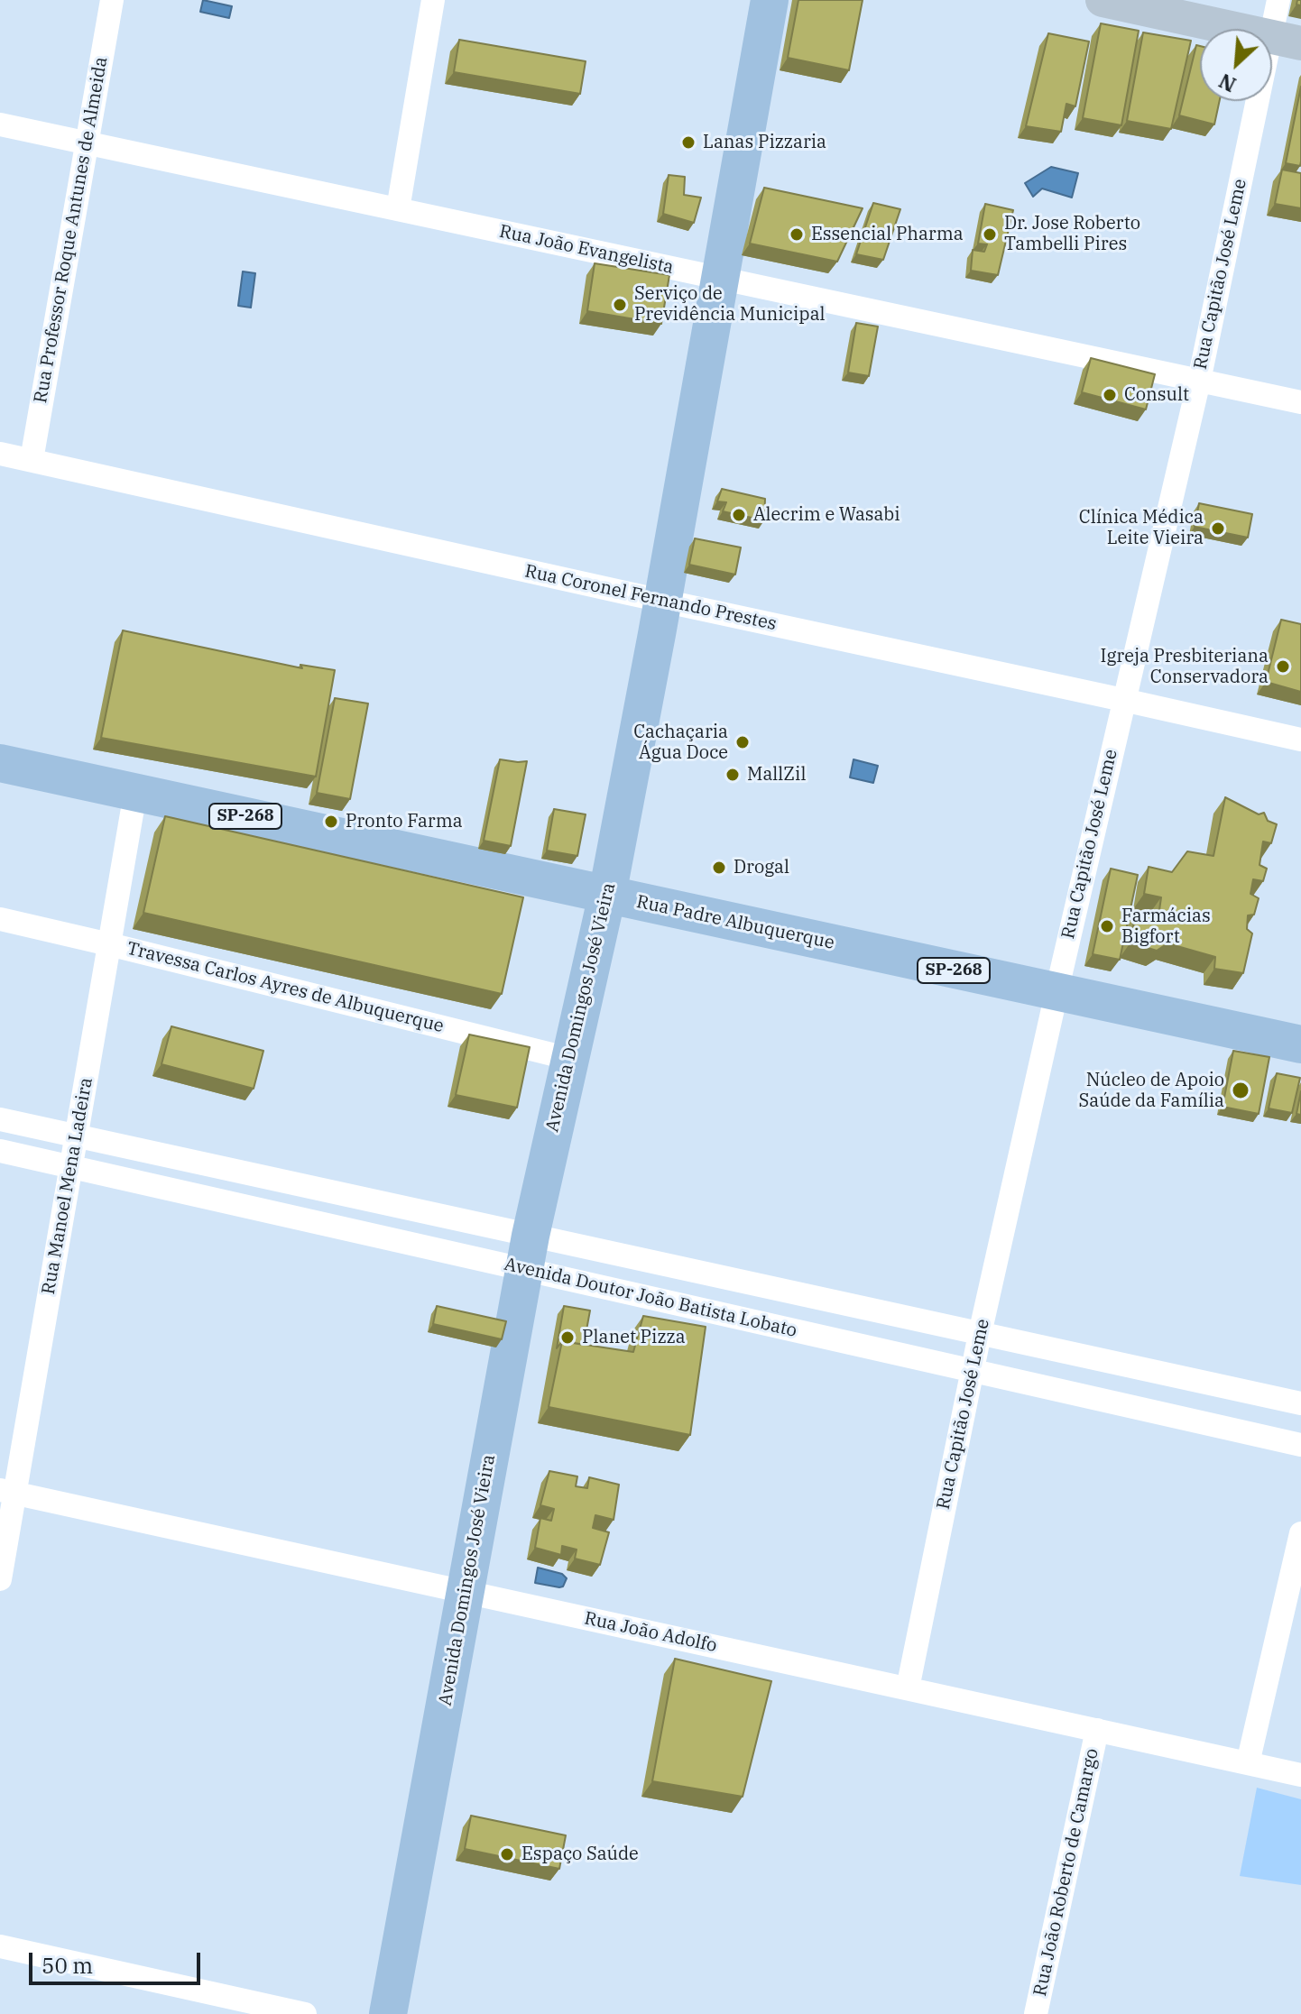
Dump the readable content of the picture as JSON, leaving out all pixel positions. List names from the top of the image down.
{
  "streets": {
    "main road": ["SP-268", "Rua Padre Albuquerque", "Avenida Domingos José Vieira"],
    "street": [
      "Rua Professor Roque Antunes de Almeida",
      "Rua João Evangelista",
      "Rua Capitão José Leme",
      "Rua Coronel Fernando Prestes",
      "Travessa Carlos Ayres de Albuquerque",
      "Rua Manoel Mena Ladeira",
      "Avenida Doutor João Batista Lobato",
      "Rua João Adolfo",
      "Rua João Roberto de Camargo"
    ]
  },
  "crossings": [
    ["Rua Professor Roque Antunes de Almeida", "Rua João Evangelista"],
    ["Rua Professor Roque Antunes de Almeida", "Rua Coronel Fernando Prestes"],
    ["Rua João Evangelista", "Rua Capitão José Leme"],
    ["Rua João Evangelista", "Avenida Domingos José Vieira"],
    ["Rua Capitão José Leme", "Rua Coronel Fernando Prestes"],
    ["Rua Capitão José Leme", "Rua Padre Albuquerque"],
    ["Rua Capitão José Leme", "Avenida Doutor João Batista Lobato"],
    ["Rua Capitão José Leme", "Rua João Adolfo"],
    ["Rua Coronel Fernando Prestes", "Avenida Domingos José Vieira"],
    ["Rua Padre Albuquerque", "Avenida Domingos José Vieira"],
    ["Rua Padre Albuquerque", "Rua Manoel Mena Ladeira"],
    ["Travessa Carlos Ayres de Albuquerque", "Avenida Domingos José Vieira"],
    ["Travessa Carlos Ayres de Albuquerque", "Rua Manoel Mena Ladeira"],
    ["Avenida Domingos José Vieira", "Avenida Doutor João Batista Lobato"],
    ["Avenida Domingos José Vieira", "Rua João Adolfo"],
    ["Rua Manoel Mena Ladeira", "Avenida Doutor João Batista Lobato"],
    ["Rua Manoel Mena Ladeira", "Rua João Adolfo"],
    ["Rua João Adolfo", "Rua João Roberto de Camargo"]
  ],
  "places": [
    "Lanas Pizzaria",
    "Essencial Pharma",
    "Dr. Jose Roberto Tambelli Pires",
    "Serviço de Previdência Municipal",
    "Consult",
    "Alecrim e Wasabi",
    "Clínica Médica Leite Vieira",
    "Igreja Presbiteriana Conservadora",
    "Cachaçaria Água Doce",
    "MallZil",
    "Pronto Farma",
    "Drogal",
    "Farmácias Bigfort",
    "Núcleo de Apoio Saúde da Família",
    "Planet Pizza",
    "Espaço Saúde"
  ],
  "scale_bar": "50 m",
  "north": "bottom left"
}
